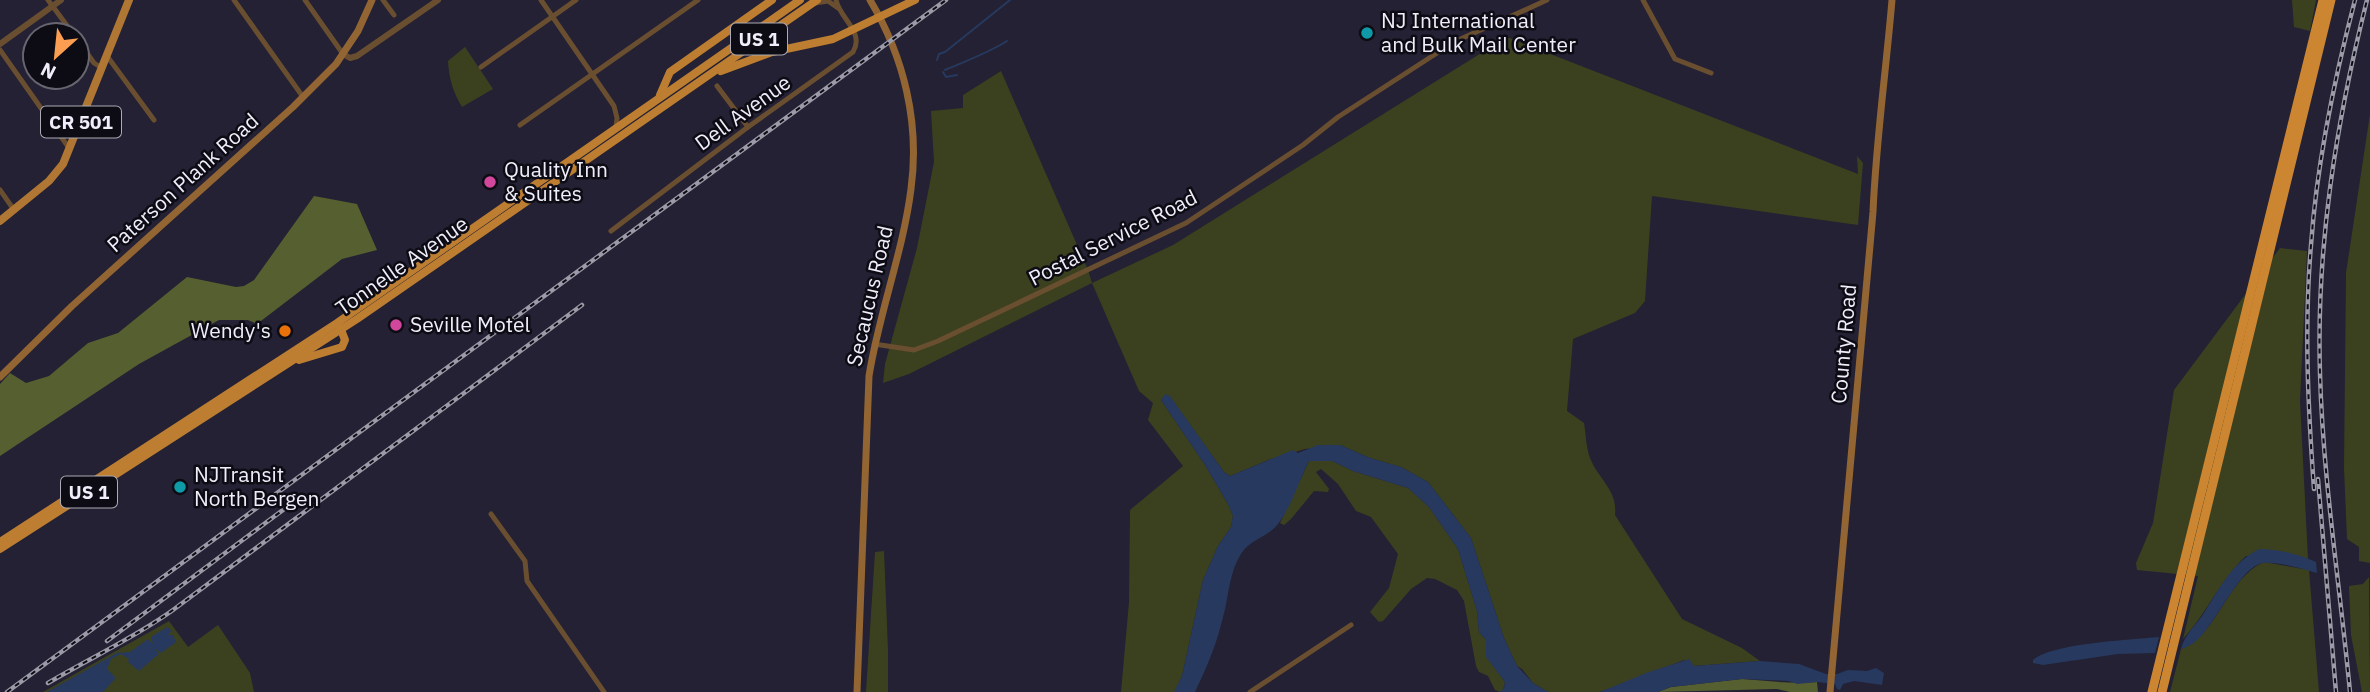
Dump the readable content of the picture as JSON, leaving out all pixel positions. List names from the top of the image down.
{
  "streets": {
    "highway": ["US 1", "Tonnelle Avenue"],
    "main road": [
      "CR 501",
      "Paterson Plank Road",
      "Secaucus Road",
      "County Road"
    ],
    "street": ["Dell Avenue", "Postal Service Road"]
  },
  "crossings": [
    ["Postal Service Road", "Secaucus Road"]
  ],
  "places": [
    "NJ International and Bulk Mail Center",
    "Quality Inn & Suites",
    "Seville Motel",
    "Wendy's",
    "NJTransit North Bergen"
  ],
  "north": "bottom left"
}
